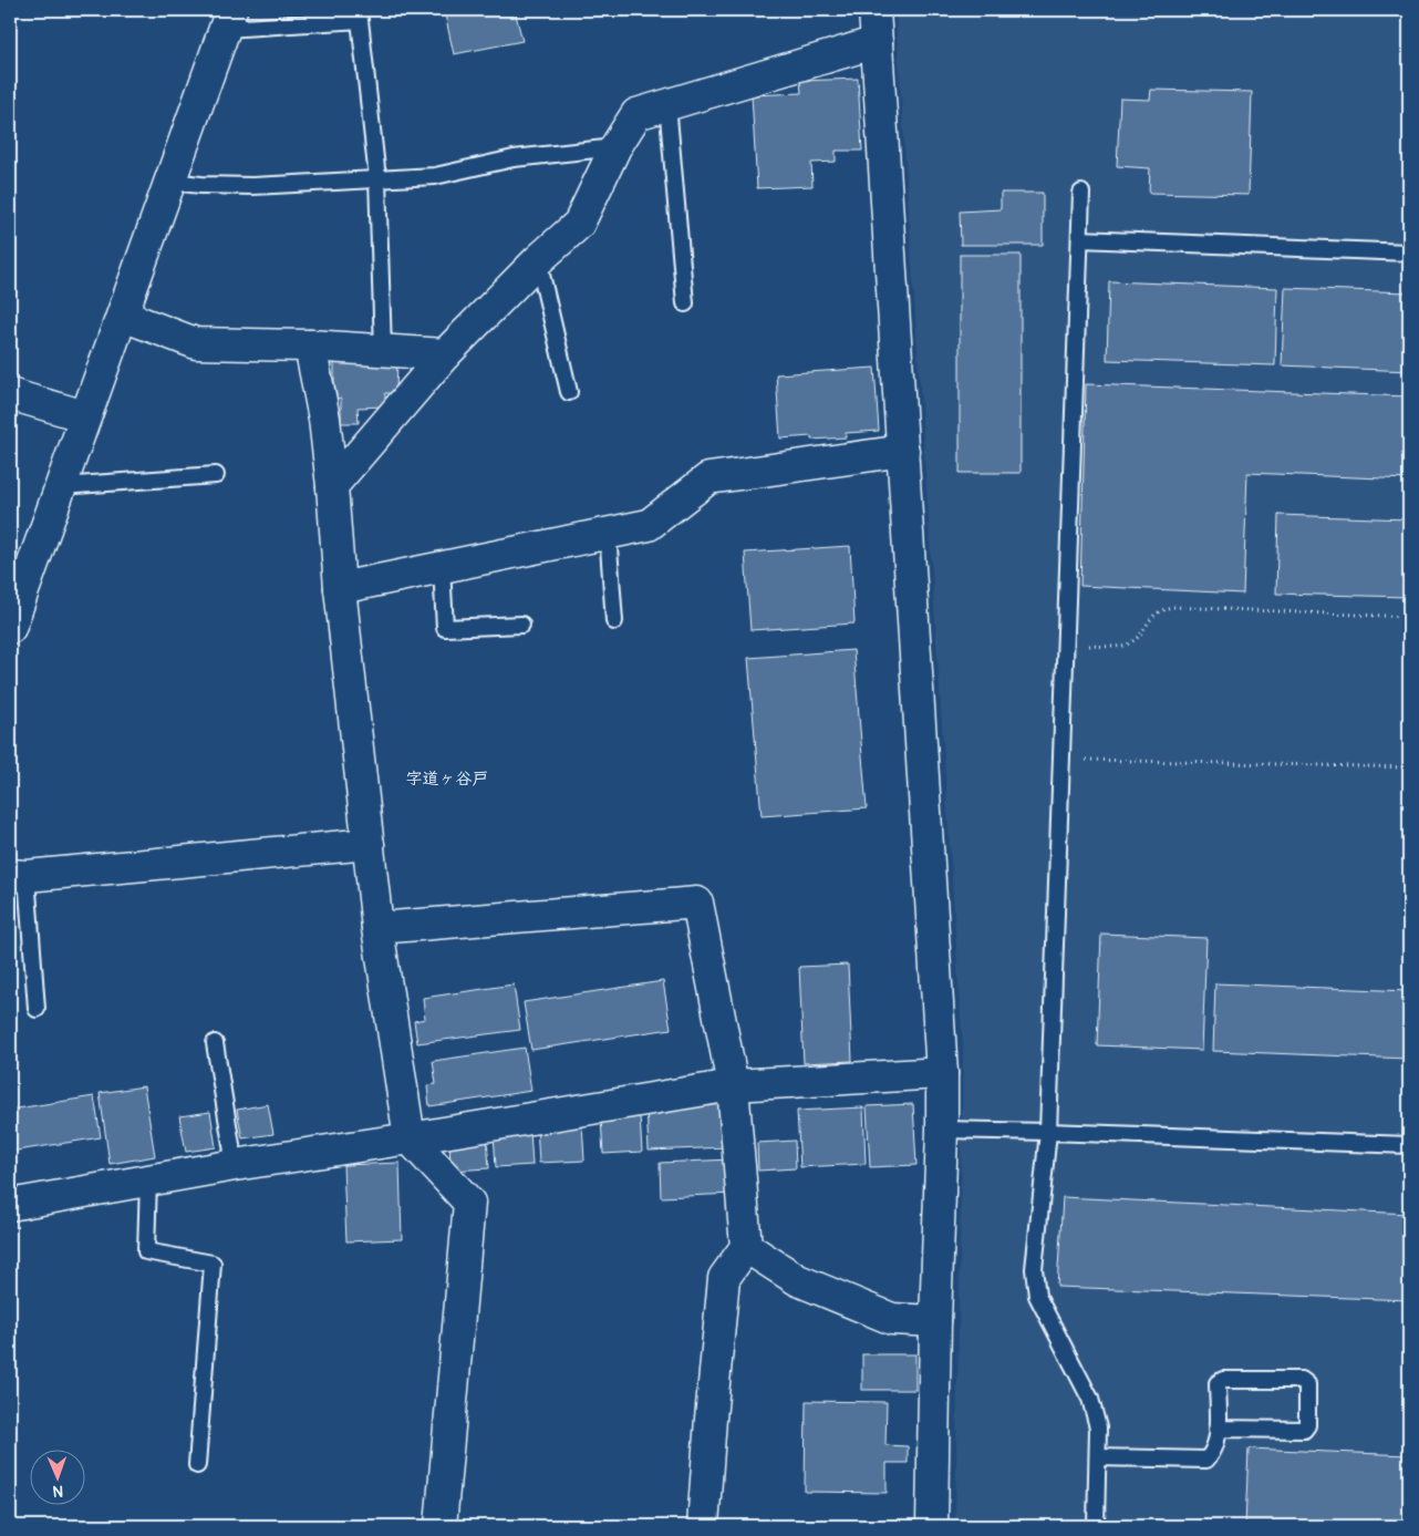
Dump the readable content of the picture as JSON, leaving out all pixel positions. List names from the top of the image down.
{
  "districts": ["字道ヶ谷戸"],
  "north": "bottom"
}
